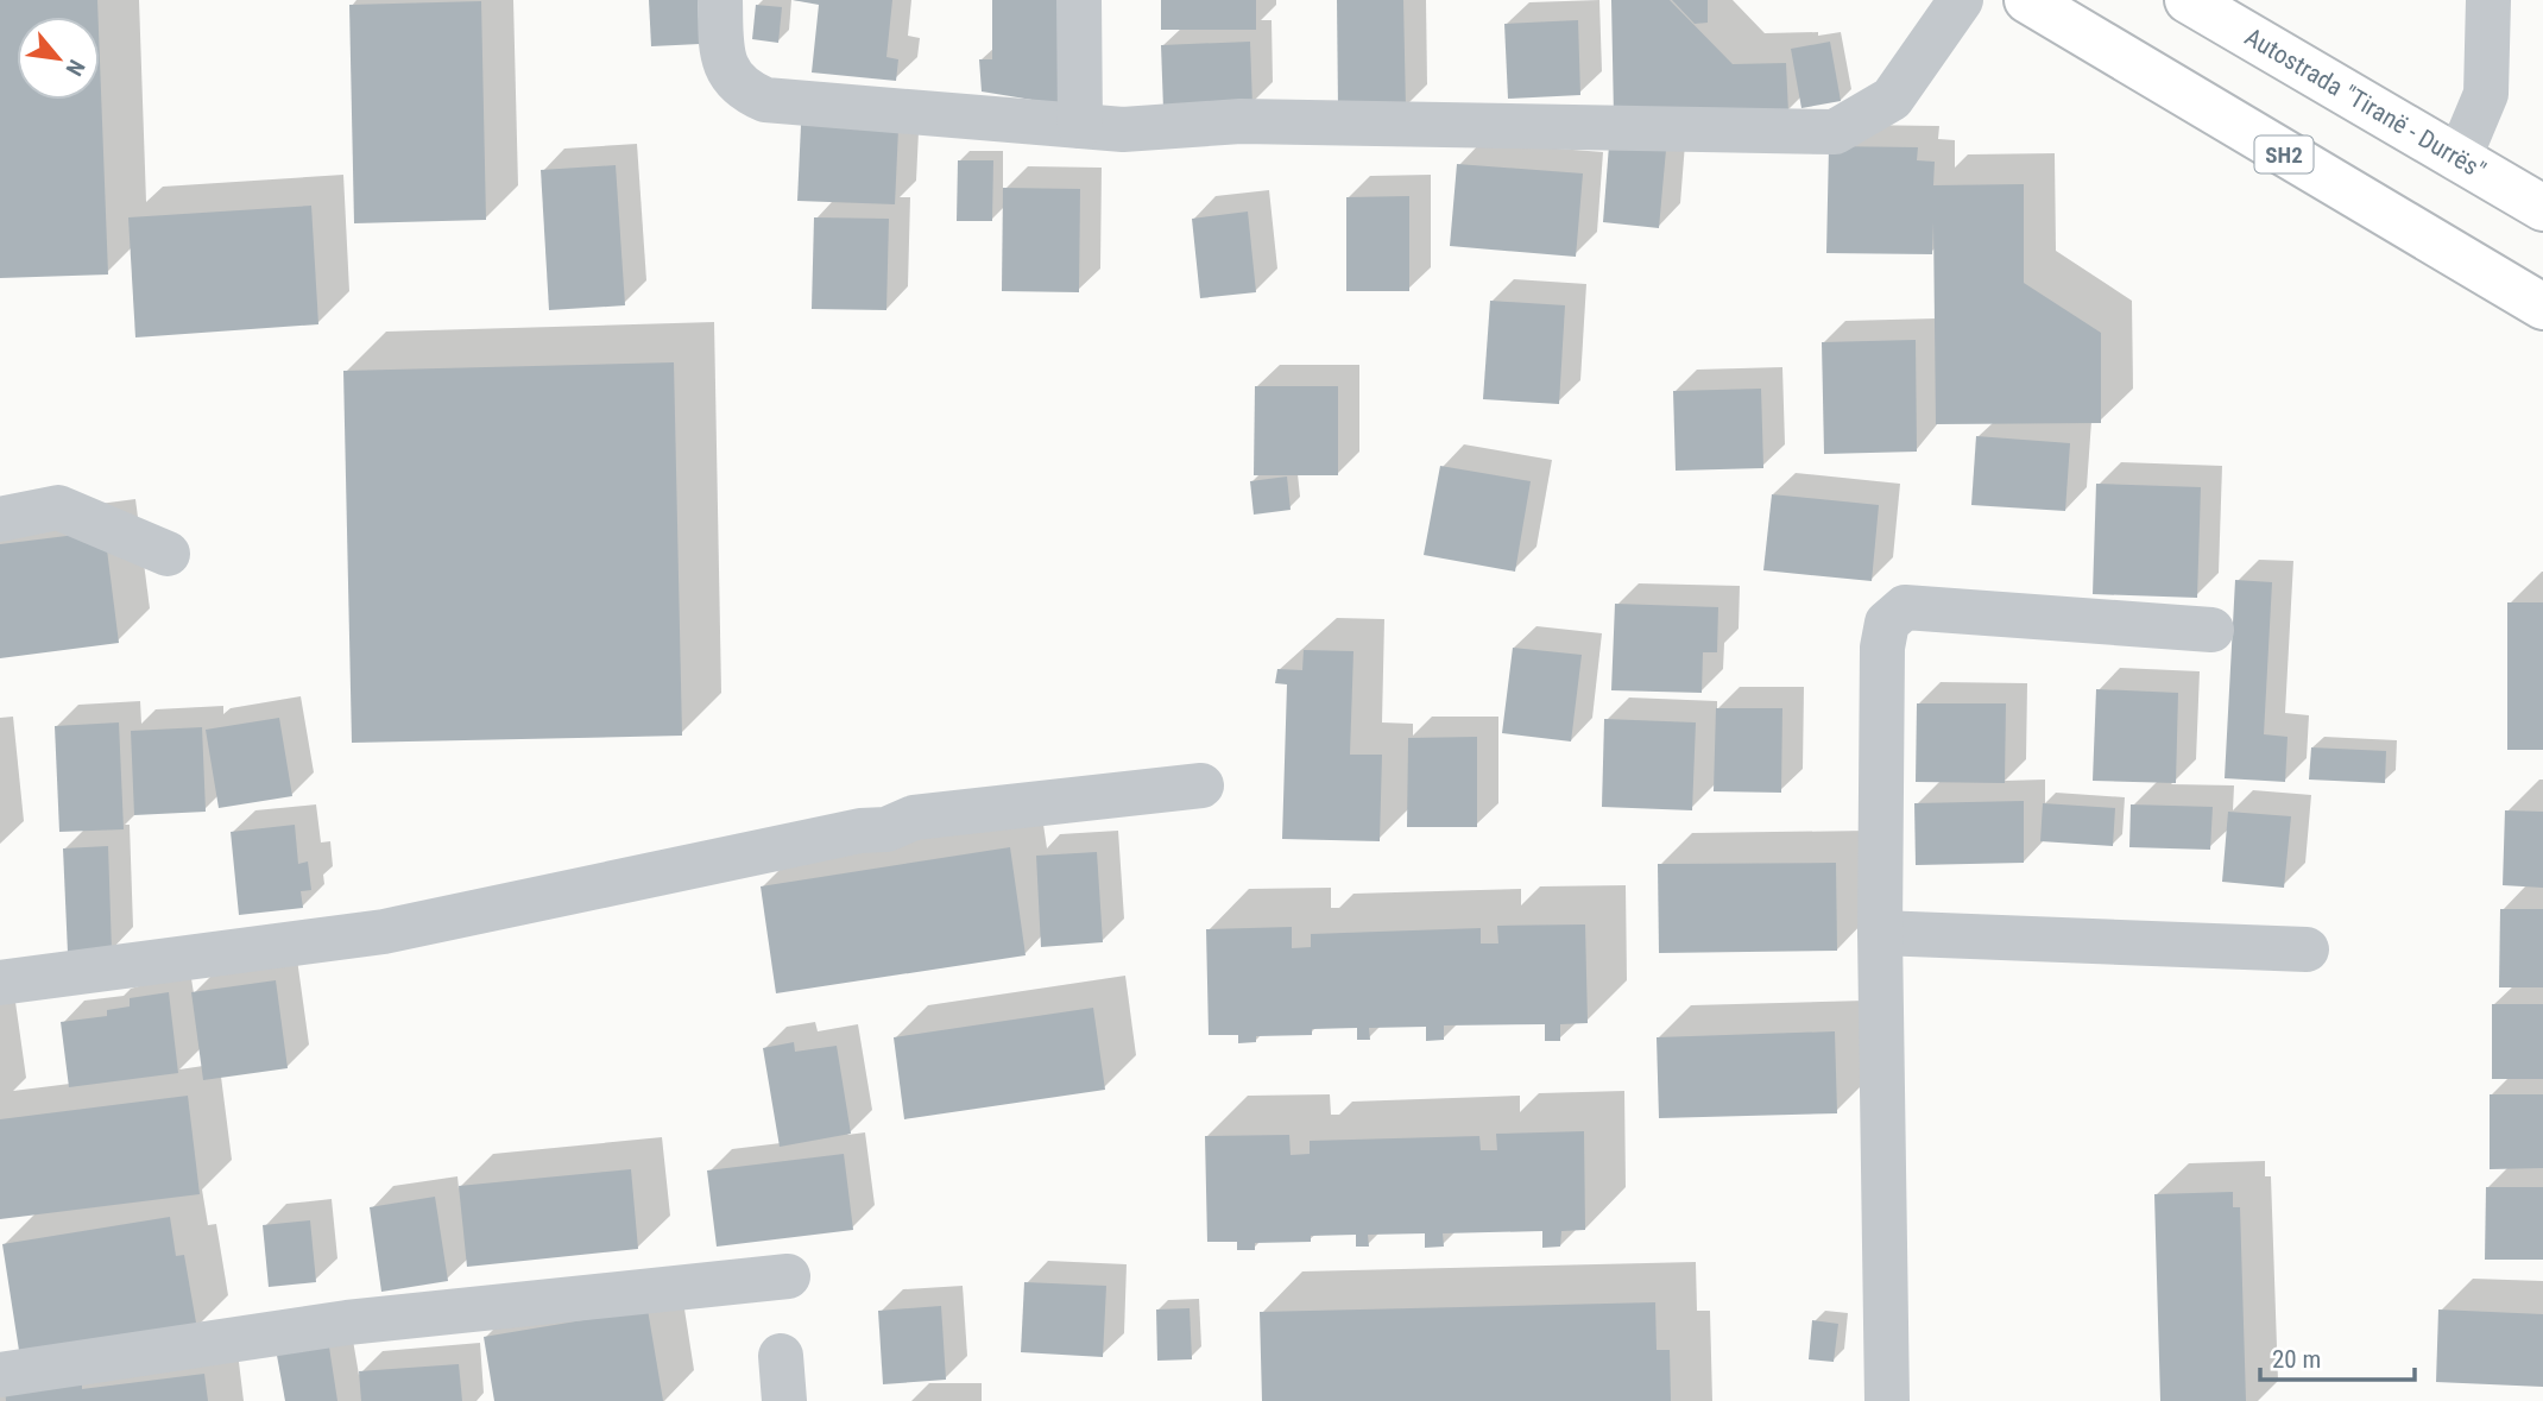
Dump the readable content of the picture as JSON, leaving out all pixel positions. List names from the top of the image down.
{
  "streets": {
    "highway": ["Autostrada \"Tiranë - Durrës\"", "SH2"]
  },
  "scale_bar": "20 m",
  "north": "bottom right"
}
